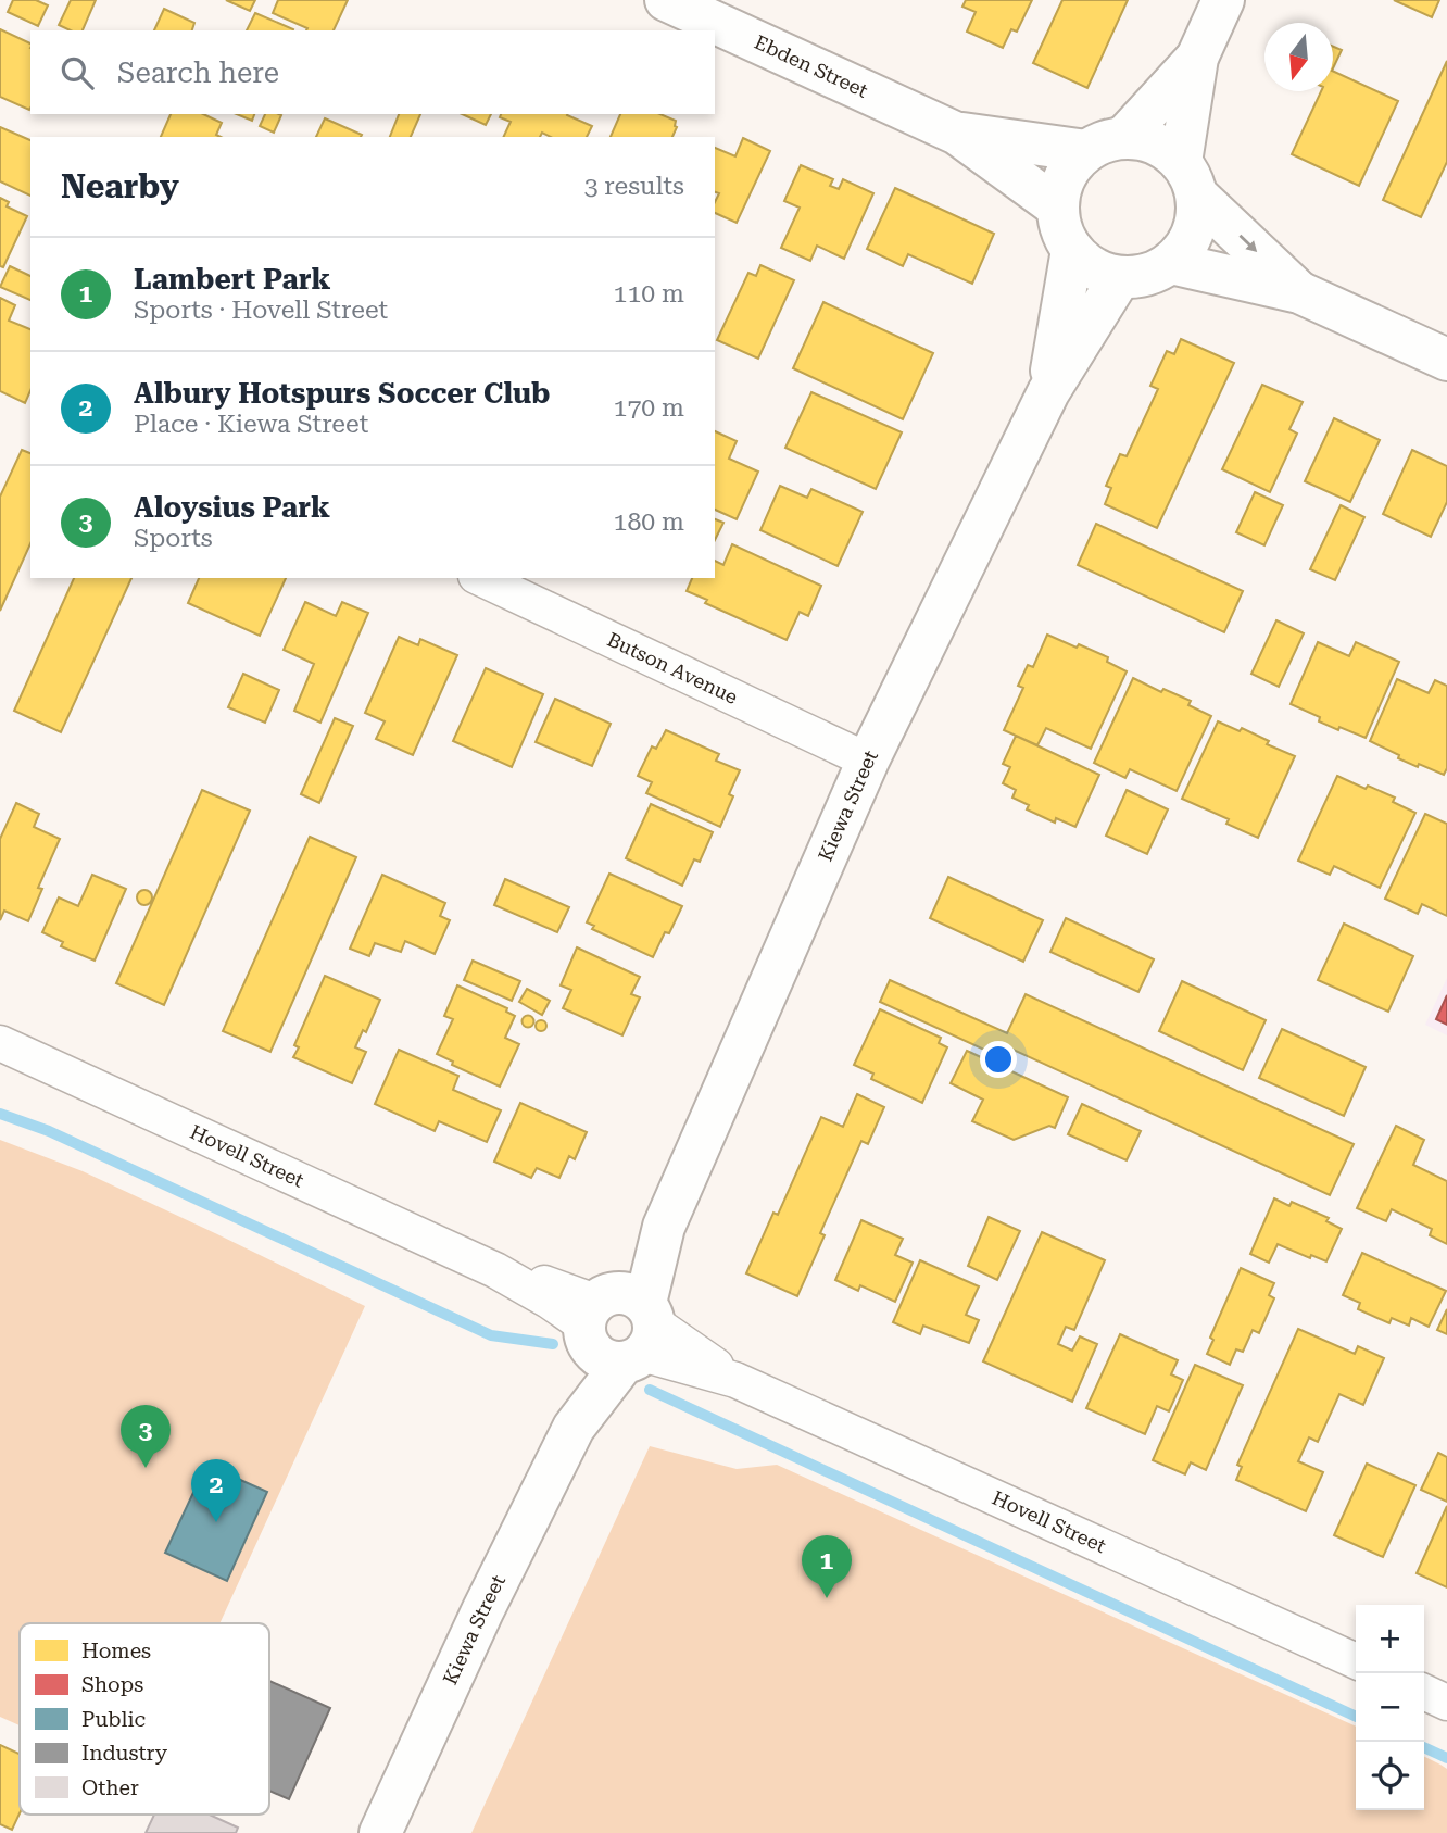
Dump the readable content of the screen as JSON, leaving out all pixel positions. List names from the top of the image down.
{
  "streets": {
    "street": [
      "Ebden Street",
      "Butson Avenue",
      "Kiewa Street",
      "Hovell Street"
    ]
  },
  "crossings": [
    ["Ebden Street", "Kiewa Street"],
    ["Butson Avenue", "Kiewa Street"],
    ["Kiewa Street", "Hovell Street"]
  ],
  "legend": [
    "Homes",
    "Shops",
    "Public",
    "Industry",
    "Other"
  ],
  "north": "bottom",
  "page": {
    "search": "Search here",
    "heading": ["Nearby", "3 results"],
    "list": [
      {
        "mark": "1",
        "name": "Lambert Park",
        "note": "Sports · Hovell Street",
        "value": "110 m"
      },
      {
        "mark": "2",
        "name": "Albury Hotspurs Soccer Club",
        "note": "Place · Kiewa Street",
        "value": "170 m"
      },
      {
        "mark": "3",
        "name": "Aloysius Park",
        "note": "Sports",
        "value": "180 m"
      }
    ],
    "pins": ["3", "2", "1"],
    "map_buttons": ["+", "−"]
  }
}
